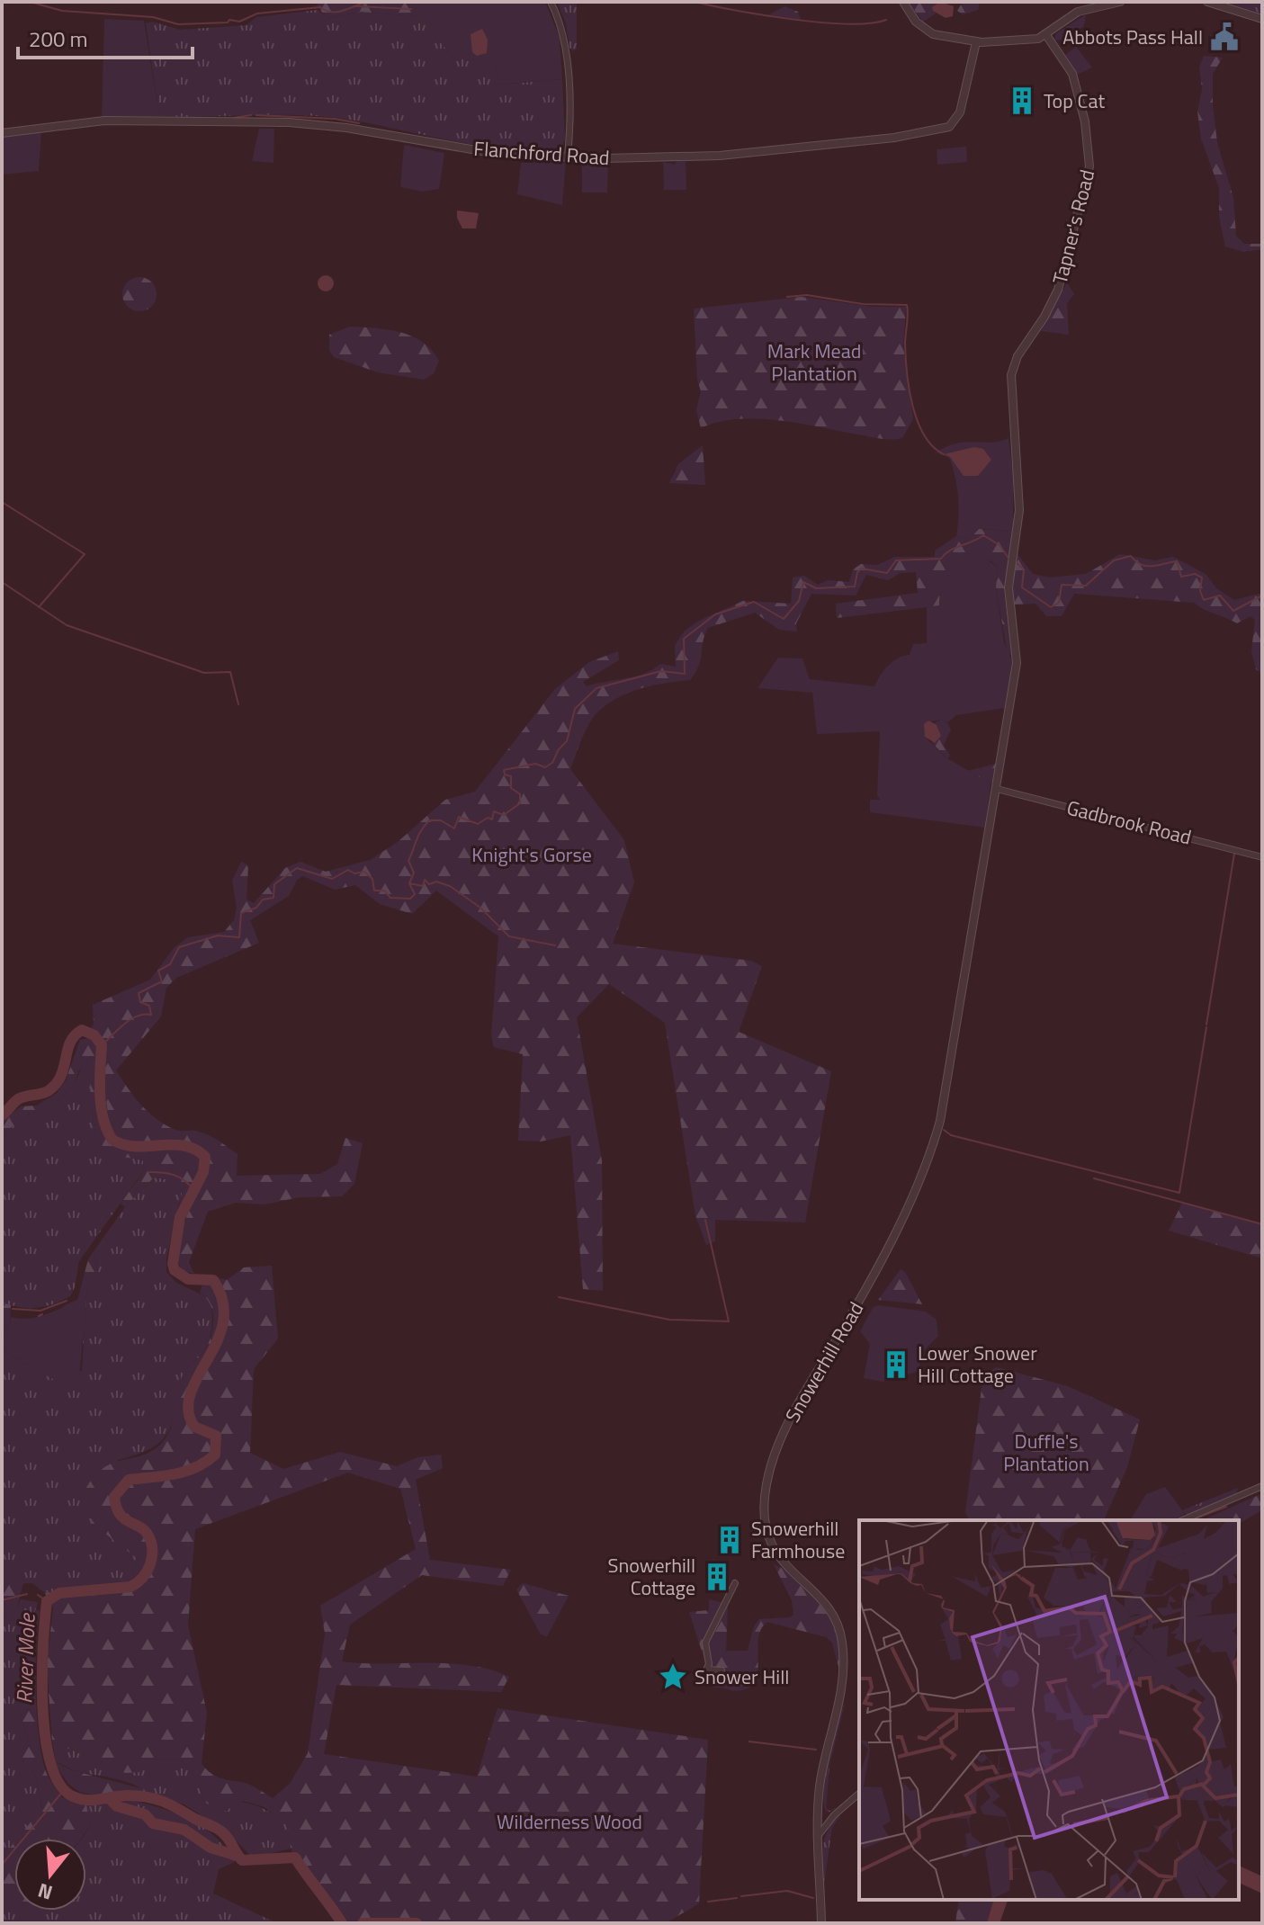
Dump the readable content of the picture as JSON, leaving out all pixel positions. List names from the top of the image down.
{
  "streets": {
    "street": [
      "Flanchford Road",
      "Tapner's Road",
      "Gadbrook Road",
      "Snowerhill Road"
    ]
  },
  "crossings": [
    ["Tapner's Road", "Gadbrook Road"],
    ["Tapner's Road", "Snowerhill Road"],
    ["Gadbrook Road", "Snowerhill Road"]
  ],
  "water": ["River Mole"],
  "parks": [
    "Mark Mead Plantation",
    "Knight's Gorse",
    "Duffle's Plantation",
    "Wilderness Wood"
  ],
  "places": {
    "public building": ["Abbots Pass Hall"],
    "building": [
      "Top Cat",
      "Lower Snower Hill Cottage",
      "Snowerhill Farmhouse",
      "Snowerhill Cottage"
    ],
    "place": ["Snower Hill"]
  },
  "scale_bar": "200 m",
  "north": "bottom"
}
